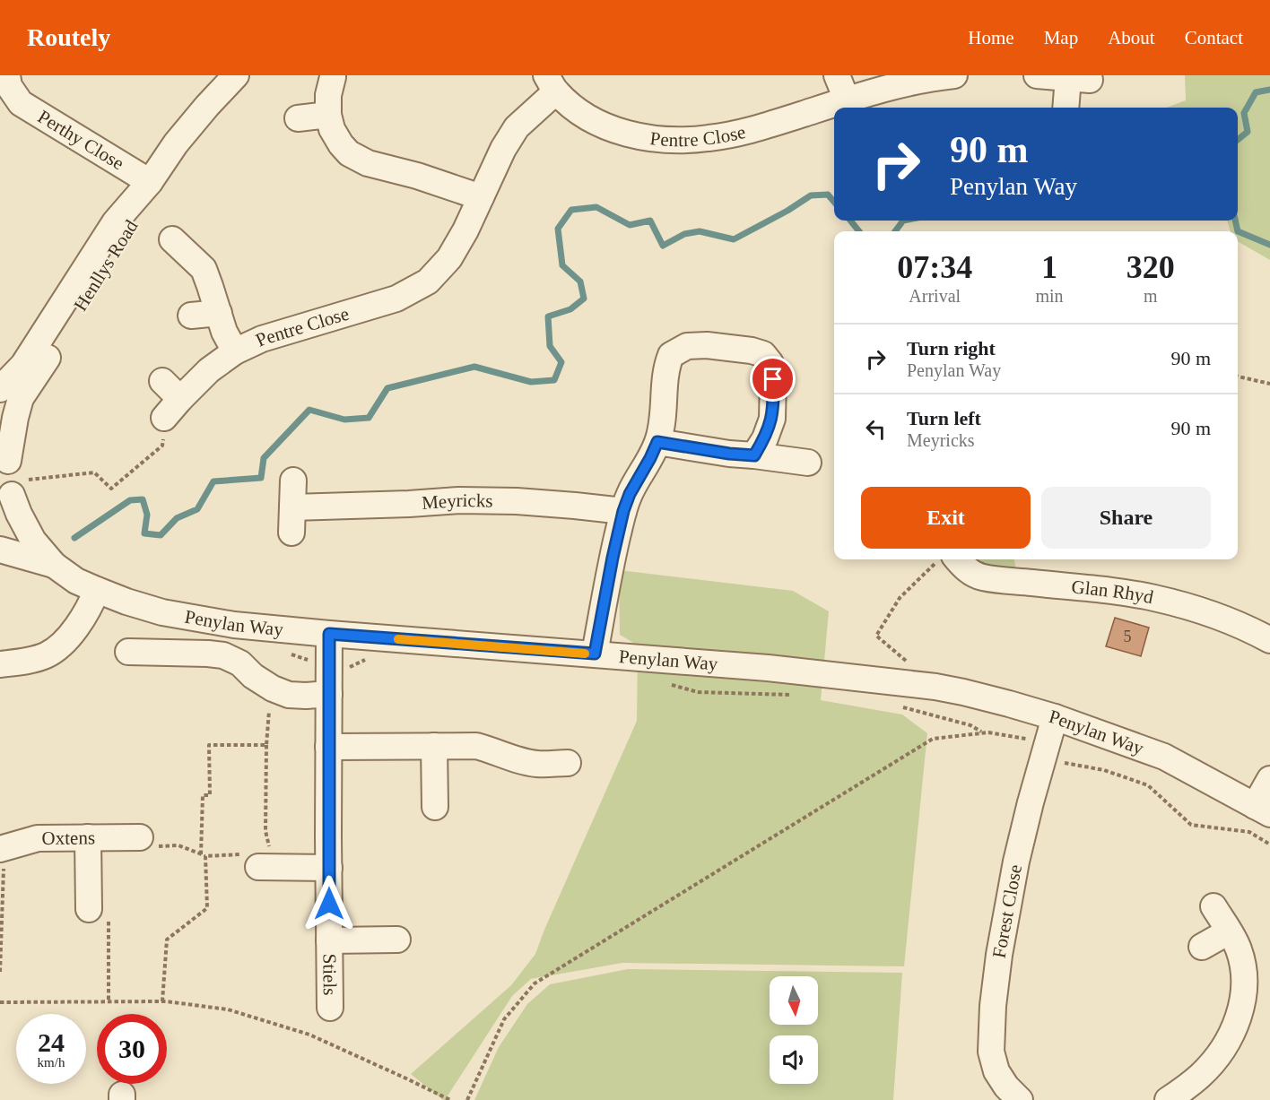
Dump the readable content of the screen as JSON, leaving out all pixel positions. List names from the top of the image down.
{
  "streets": {
    "street": [
      "Pentre Close",
      "Perthy Close",
      "Henllys Road",
      "Meyricks",
      "Glan Rhyd",
      "Penylan Way",
      "Oxtens",
      "Forest Close",
      "Stiels"
    ]
  },
  "crossings": [
    ["Perthy Close", "Henllys Road"],
    ["Henllys Road", "Penylan Way"],
    ["Penylan Way", "Forest Close"],
    ["Penylan Way", "Stiels"]
  ],
  "house_numbers": ["5"],
  "north": "bottom",
  "page": {
    "header": "Routely",
    "nav": [
      "Home",
      "Map",
      "About",
      "Contact"
    ],
    "turn": ["90 m", "Penylan Way"],
    "eta": [
      "07:34",
      "Arrival",
      "1",
      "min",
      "320",
      "m"
    ],
    "list": [
      {
        "name": "Turn right",
        "note": "Penylan Way",
        "value": "90 m"
      },
      {
        "name": "Turn left",
        "note": "Meyricks",
        "value": "90 m"
      }
    ],
    "buttons": ["Exit", "Share"],
    "speed": "24 km/h",
    "limit": "30"
  }
}
